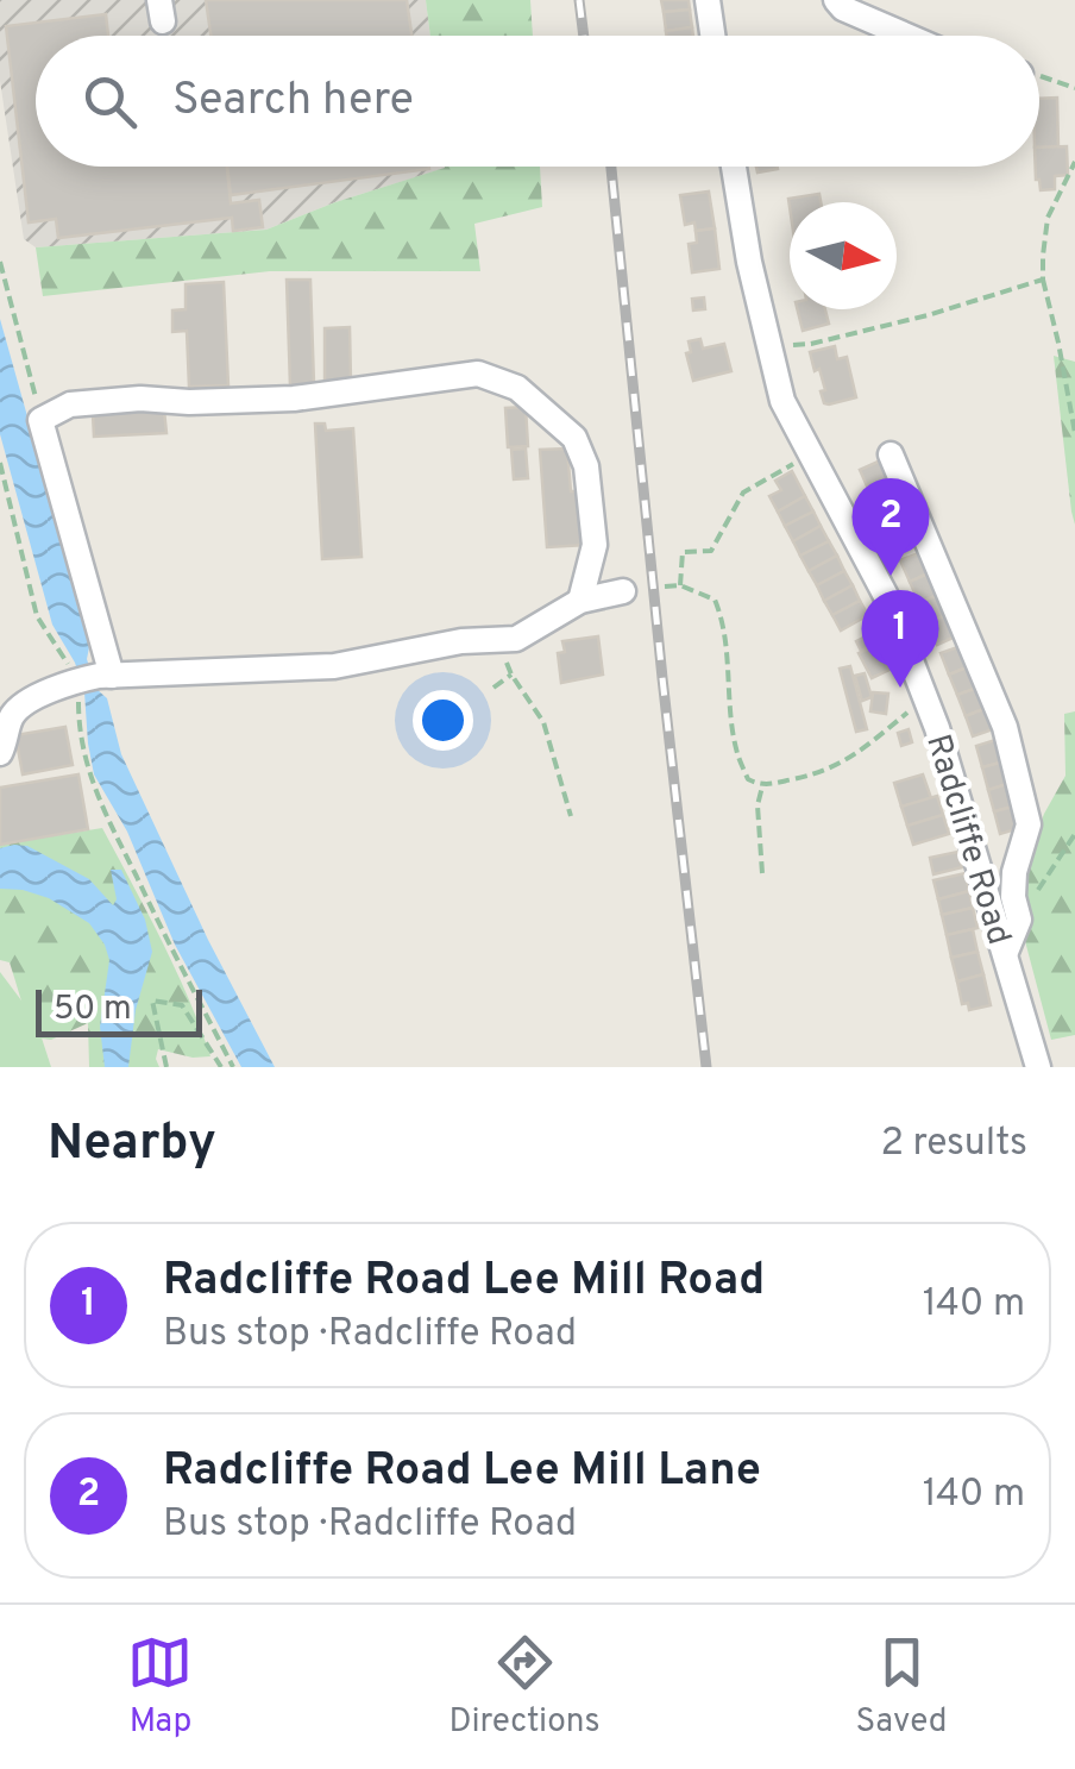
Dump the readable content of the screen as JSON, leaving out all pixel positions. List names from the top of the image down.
{
  "streets": {
    "street": ["Radcliffe Road"]
  },
  "scale_bar": "50 m",
  "north": "right",
  "page": {
    "search": "Search here",
    "pins": ["2", "1"],
    "scale": "50 m",
    "heading": ["Nearby", "2 results"],
    "list": [
      {
        "mark": "1",
        "name": "Radcliffe Road Lee Mill Road",
        "note": "Bus stop · Radcliffe Road",
        "value": "140 m"
      },
      {
        "mark": "2",
        "name": "Radcliffe Road Lee Mill Lane",
        "note": "Bus stop · Radcliffe Road",
        "value": "140 m"
      }
    ],
    "nav": ["Map", "Directions", "Saved"]
  }
}
